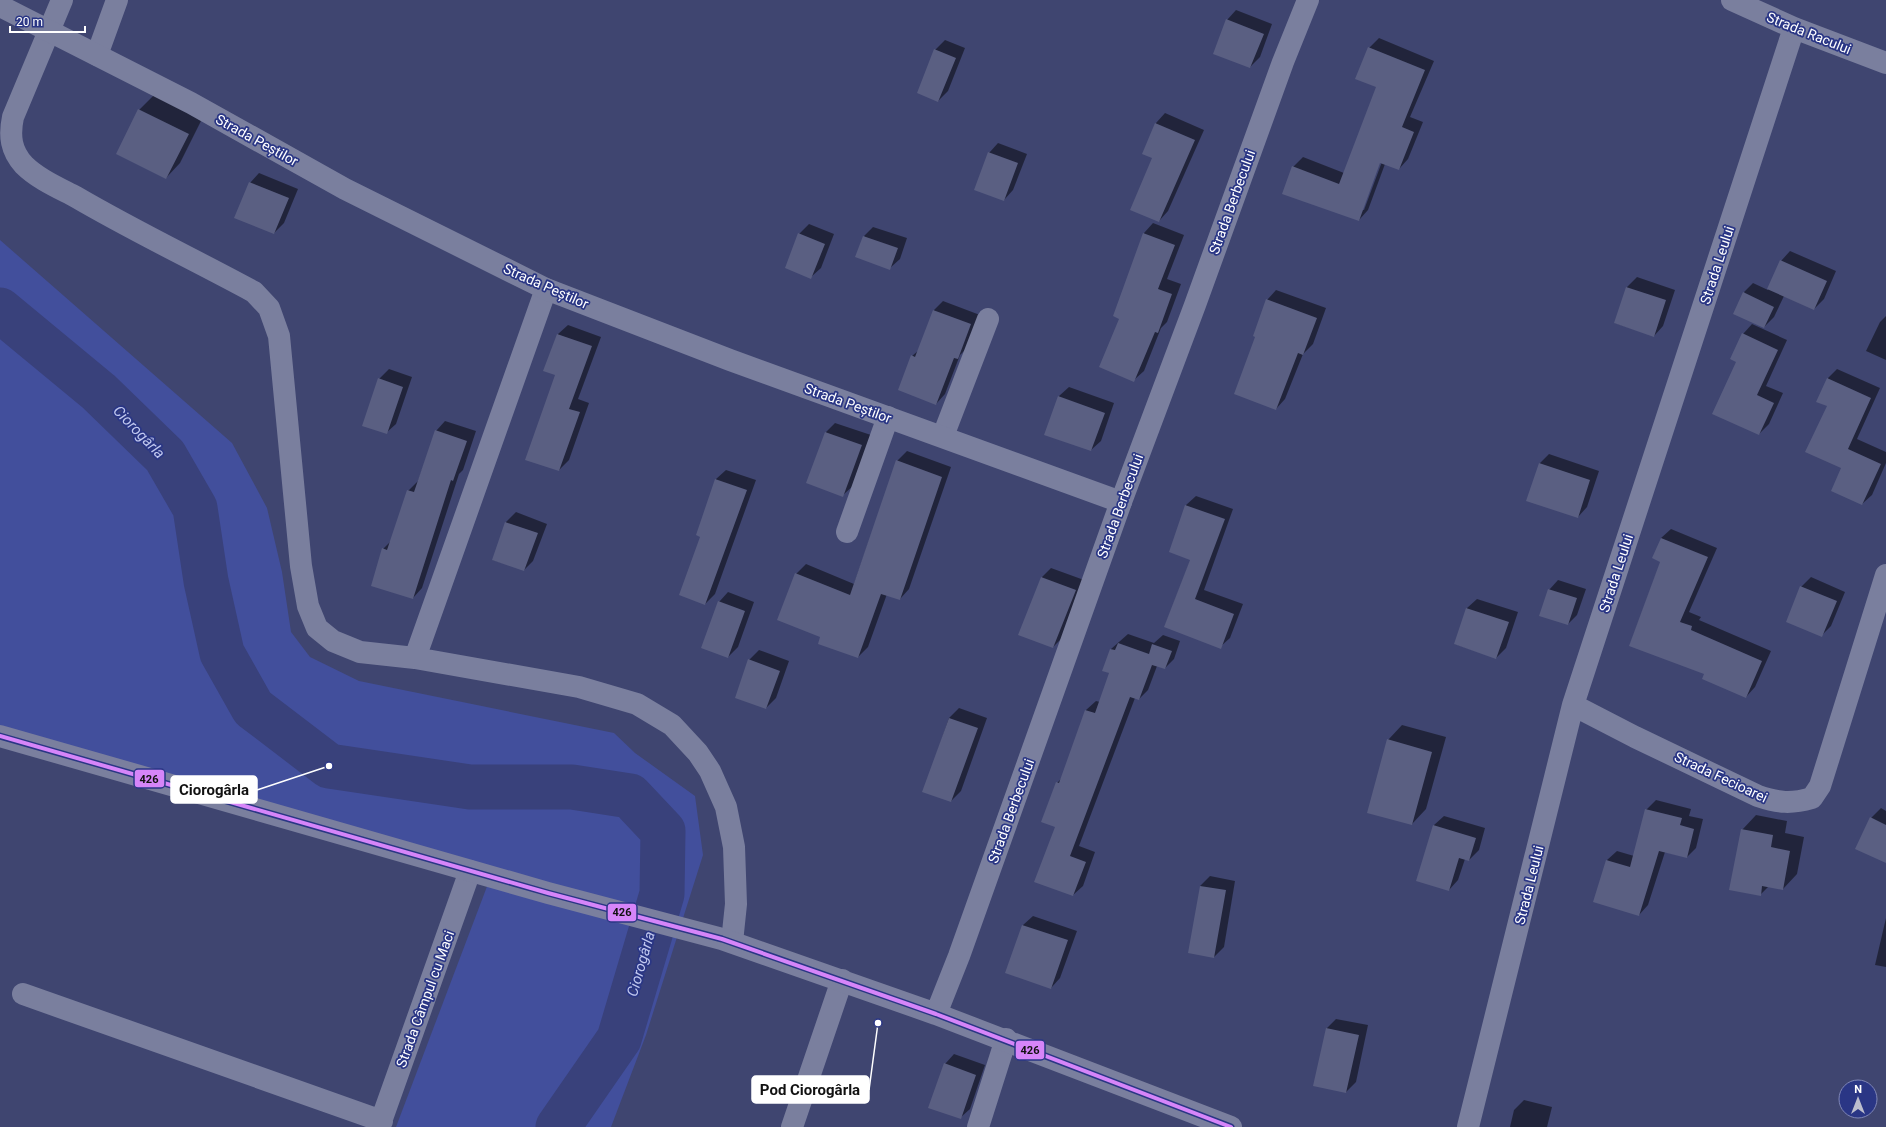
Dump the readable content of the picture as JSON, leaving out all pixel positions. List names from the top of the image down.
{
  "streets": {
    "street": [
      "Strada Racului",
      "Strada Peștilor",
      "Strada Berbecului",
      "Strada Leului",
      "Strada Fecioarei",
      "Strada Câmpul cu Maci"
    ]
  },
  "crossings": [
    ["Strada Racului", "Strada Leului"],
    ["Strada Peștilor", "Strada Berbecului"],
    ["Strada Leului", "Strada Fecioarei"]
  ],
  "water": ["Ciorogârla"],
  "places": ["Ciorogârla", "Pod Ciorogârla"],
  "lines": ["transit line 426"],
  "scale_bar": "20 m",
  "north": "top"
}
